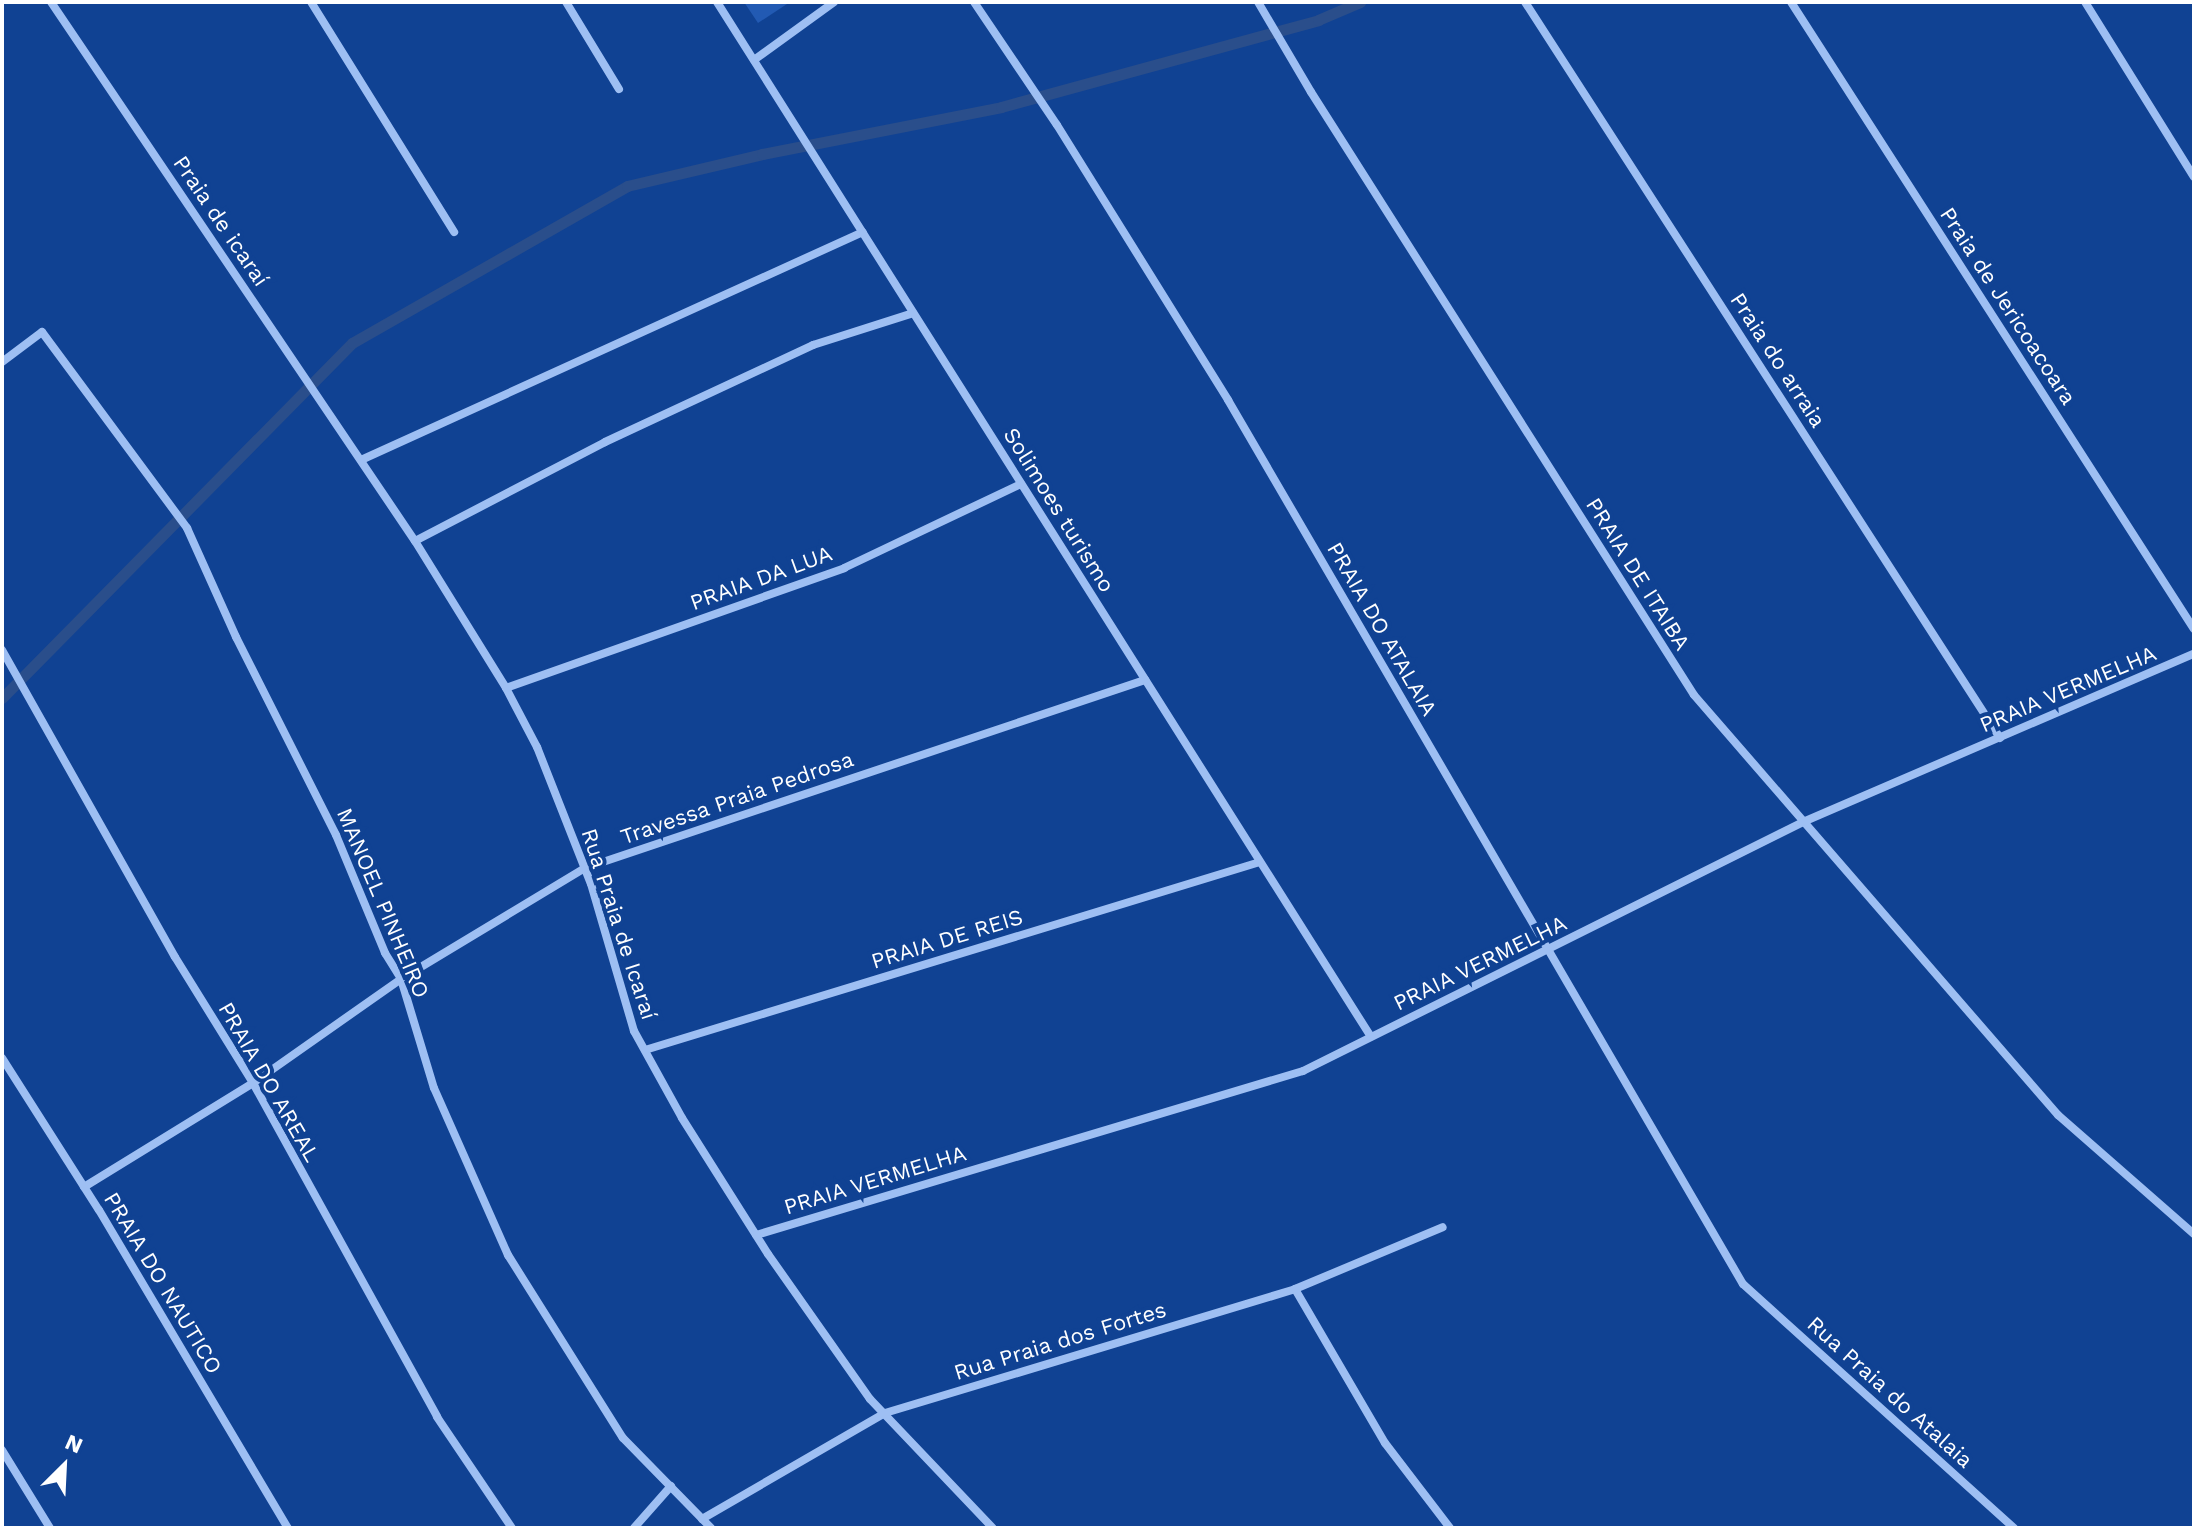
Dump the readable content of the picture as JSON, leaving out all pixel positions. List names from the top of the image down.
{
  "streets": {
    "street": [
      "Praia de icaraí",
      "Praia de Jericoacoara",
      "Praia do arraia",
      "Solimoes turismo",
      "PRAIA DE ITAIBA",
      "PRAIA DA LUA",
      "PRAIA DO ATALAIA",
      "PRAIA VERMELHA",
      "Travessa Praia Pedrosa",
      "MANOEL PINHEIRO",
      "Rua Praia de Icaraí",
      "PRAIA DE REIS",
      "PRAIA DO AREAL",
      "PRAIA DO NAUTICO",
      "Rua Praia dos Fortes",
      "Rua Praia do Atalaia"
    ]
  },
  "crossings": [
    ["Praia de icaraí", "Rua Praia de Icaraí"],
    ["Praia do arraia", "PRAIA VERMELHA"],
    ["Solimoes turismo", "PRAIA DA LUA"],
    ["Solimoes turismo", "PRAIA VERMELHA"],
    ["Solimoes turismo", "Travessa Praia Pedrosa"],
    ["Solimoes turismo", "PRAIA DE REIS"],
    ["PRAIA DE ITAIBA", "PRAIA VERMELHA"],
    ["PRAIA DA LUA", "Rua Praia de Icaraí"],
    ["PRAIA DO ATALAIA", "PRAIA VERMELHA"],
    ["PRAIA DO ATALAIA", "Rua Praia do Atalaia"],
    ["PRAIA VERMELHA", "Rua Praia de Icaraí"],
    ["Travessa Praia Pedrosa", "MANOEL PINHEIRO"],
    ["Travessa Praia Pedrosa", "Rua Praia de Icaraí"],
    ["Travessa Praia Pedrosa", "PRAIA DO AREAL"],
    ["Travessa Praia Pedrosa", "PRAIA DO NAUTICO"],
    ["MANOEL PINHEIRO", "Rua Praia dos Fortes"],
    ["Rua Praia de Icaraí", "PRAIA DE REIS"],
    ["Rua Praia de Icaraí", "Rua Praia dos Fortes"]
  ],
  "north": "top right"
}
